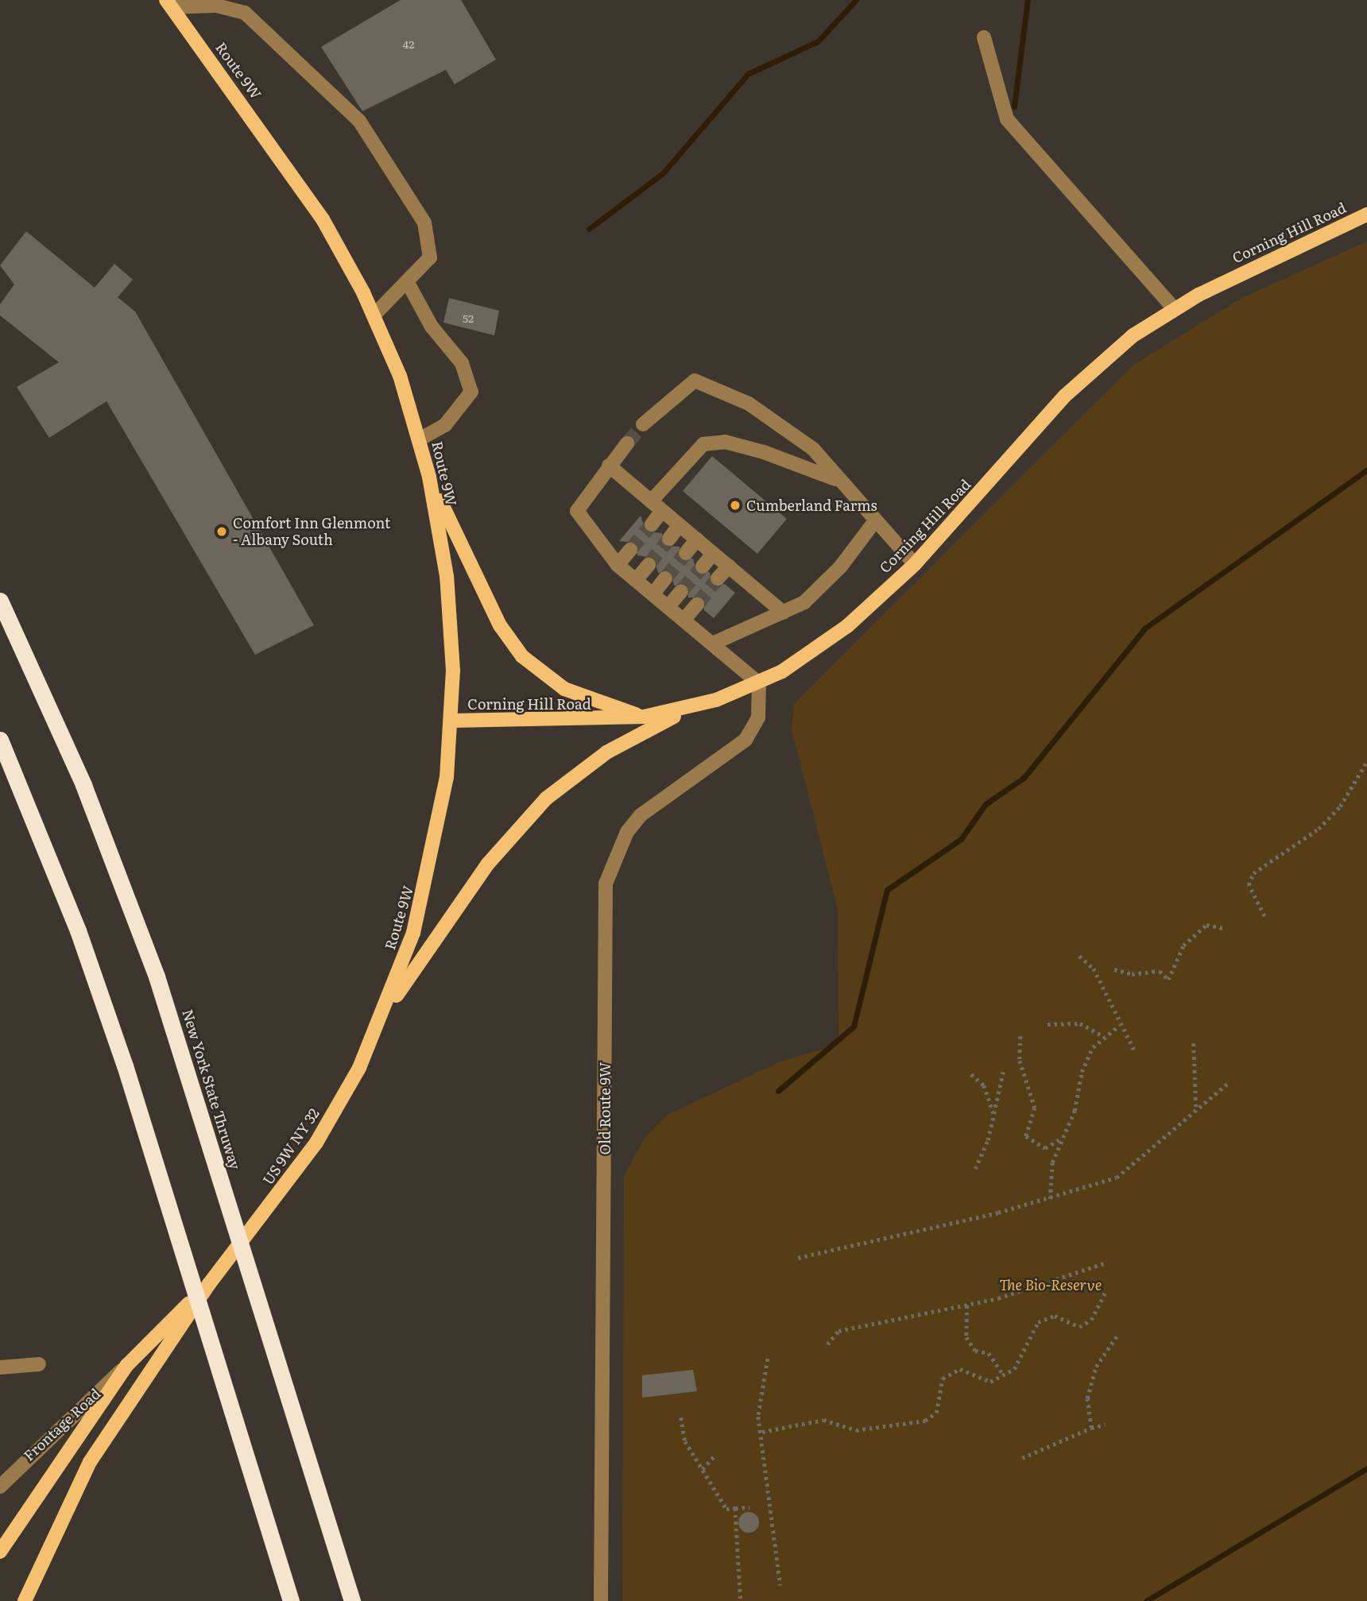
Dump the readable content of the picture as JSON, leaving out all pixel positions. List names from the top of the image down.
{
  "streets": {
    "highway": ["New York State Thruway"],
    "main road": ["Route 9W", "Corning Hill Road", "US 9W NY 32"],
    "street": ["Old Route 9W", "Frontage Road"]
  },
  "crossings": [
    ["Route 9W", "Corning Hill Road"],
    ["Route 9W", "US 9W NY 32"],
    ["Corning Hill Road", "Old Route 9W"]
  ],
  "parks": ["The Bio-Reserve"],
  "places": ["Cumberland Farms", "Comfort Inn Glenmont - Albany South"],
  "house_numbers": ["42", "52"]
}
